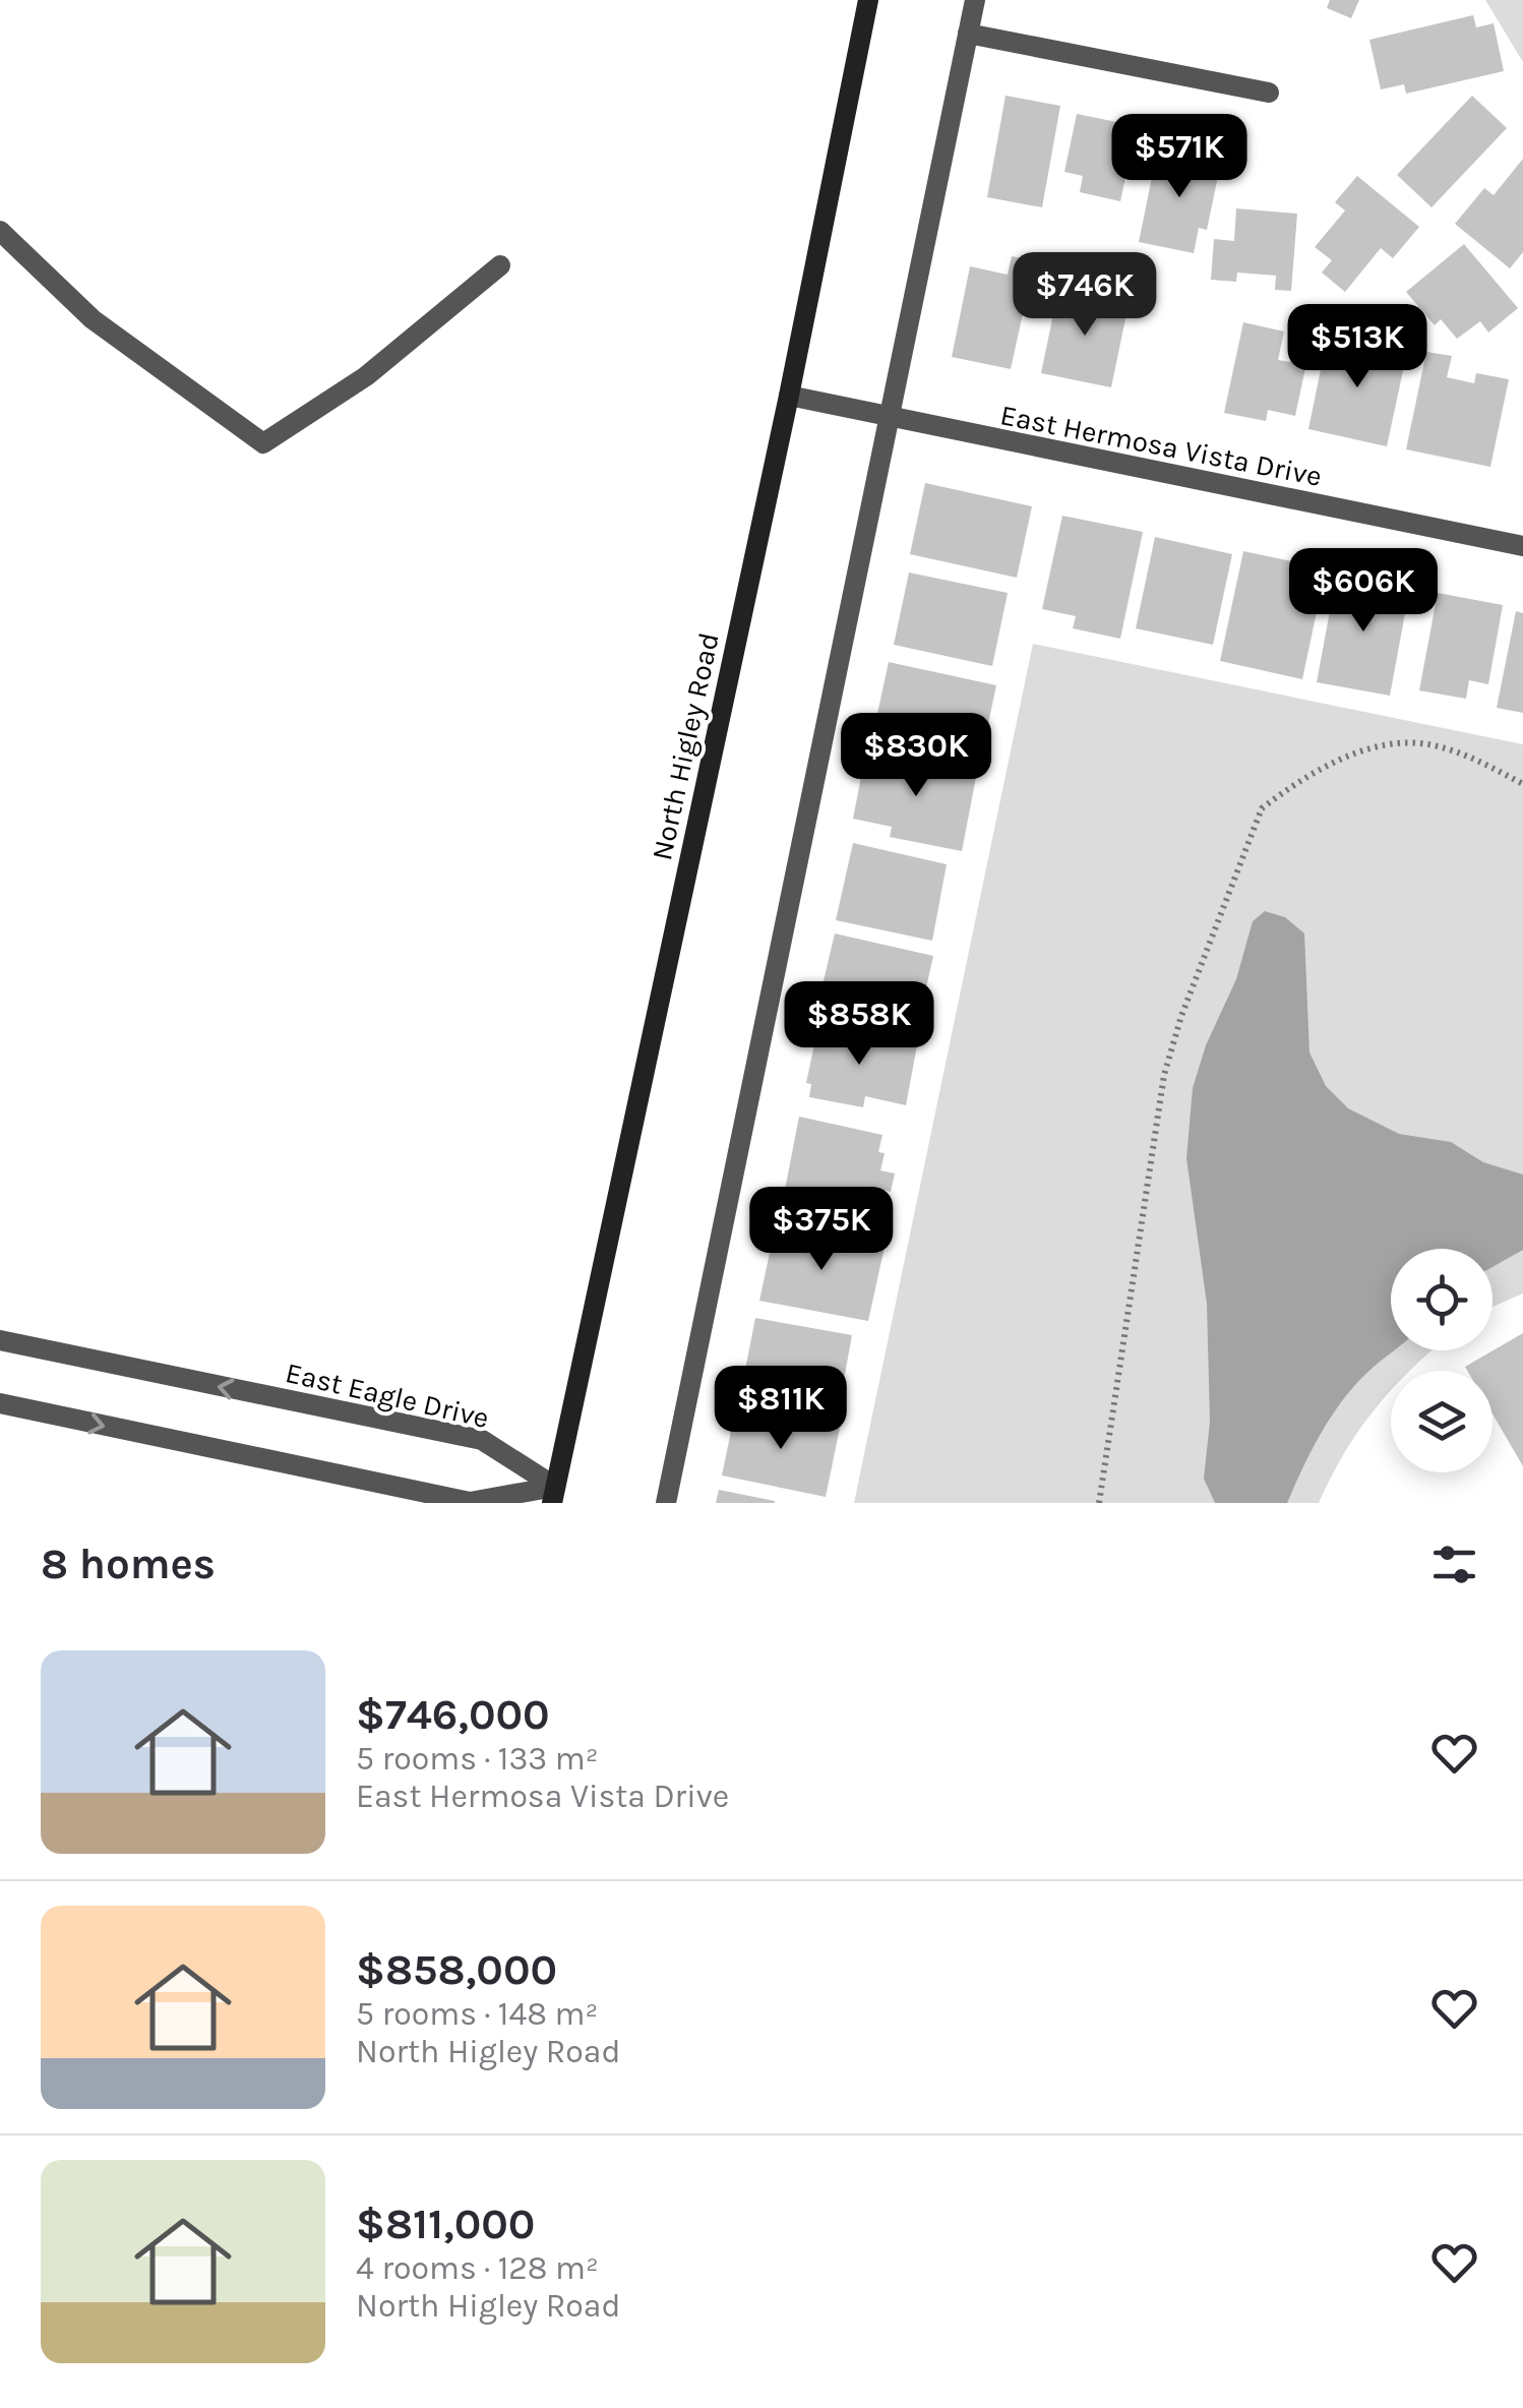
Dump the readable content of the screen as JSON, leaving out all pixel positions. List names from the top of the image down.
{
  "streets": {
    "main road": ["North Higley Road"],
    "street": ["East Hermosa Vista Drive", "East Eagle Drive"]
  },
  "crossings": [
    ["East Hermosa Vista Drive", "North Higley Road"],
    ["North Higley Road", "East Eagle Drive"]
  ],
  "page": {
    "price": [
      "$571K",
      "$746K",
      "$513K",
      "$606K",
      "$830K",
      "$858K",
      "$375K",
      "$811K"
    ],
    "heading": "8 homes",
    "list": [
      {
        "name": "$746,000",
        "note": "5 rooms · 133 m² · East Hermosa Vista Drive"
      },
      {
        "name": "$858,000",
        "note": "5 rooms · 148 m² · North Higley Road"
      },
      {
        "name": "$811,000",
        "note": "4 rooms · 128 m² · North Higley Road"
      }
    ]
  }
}
